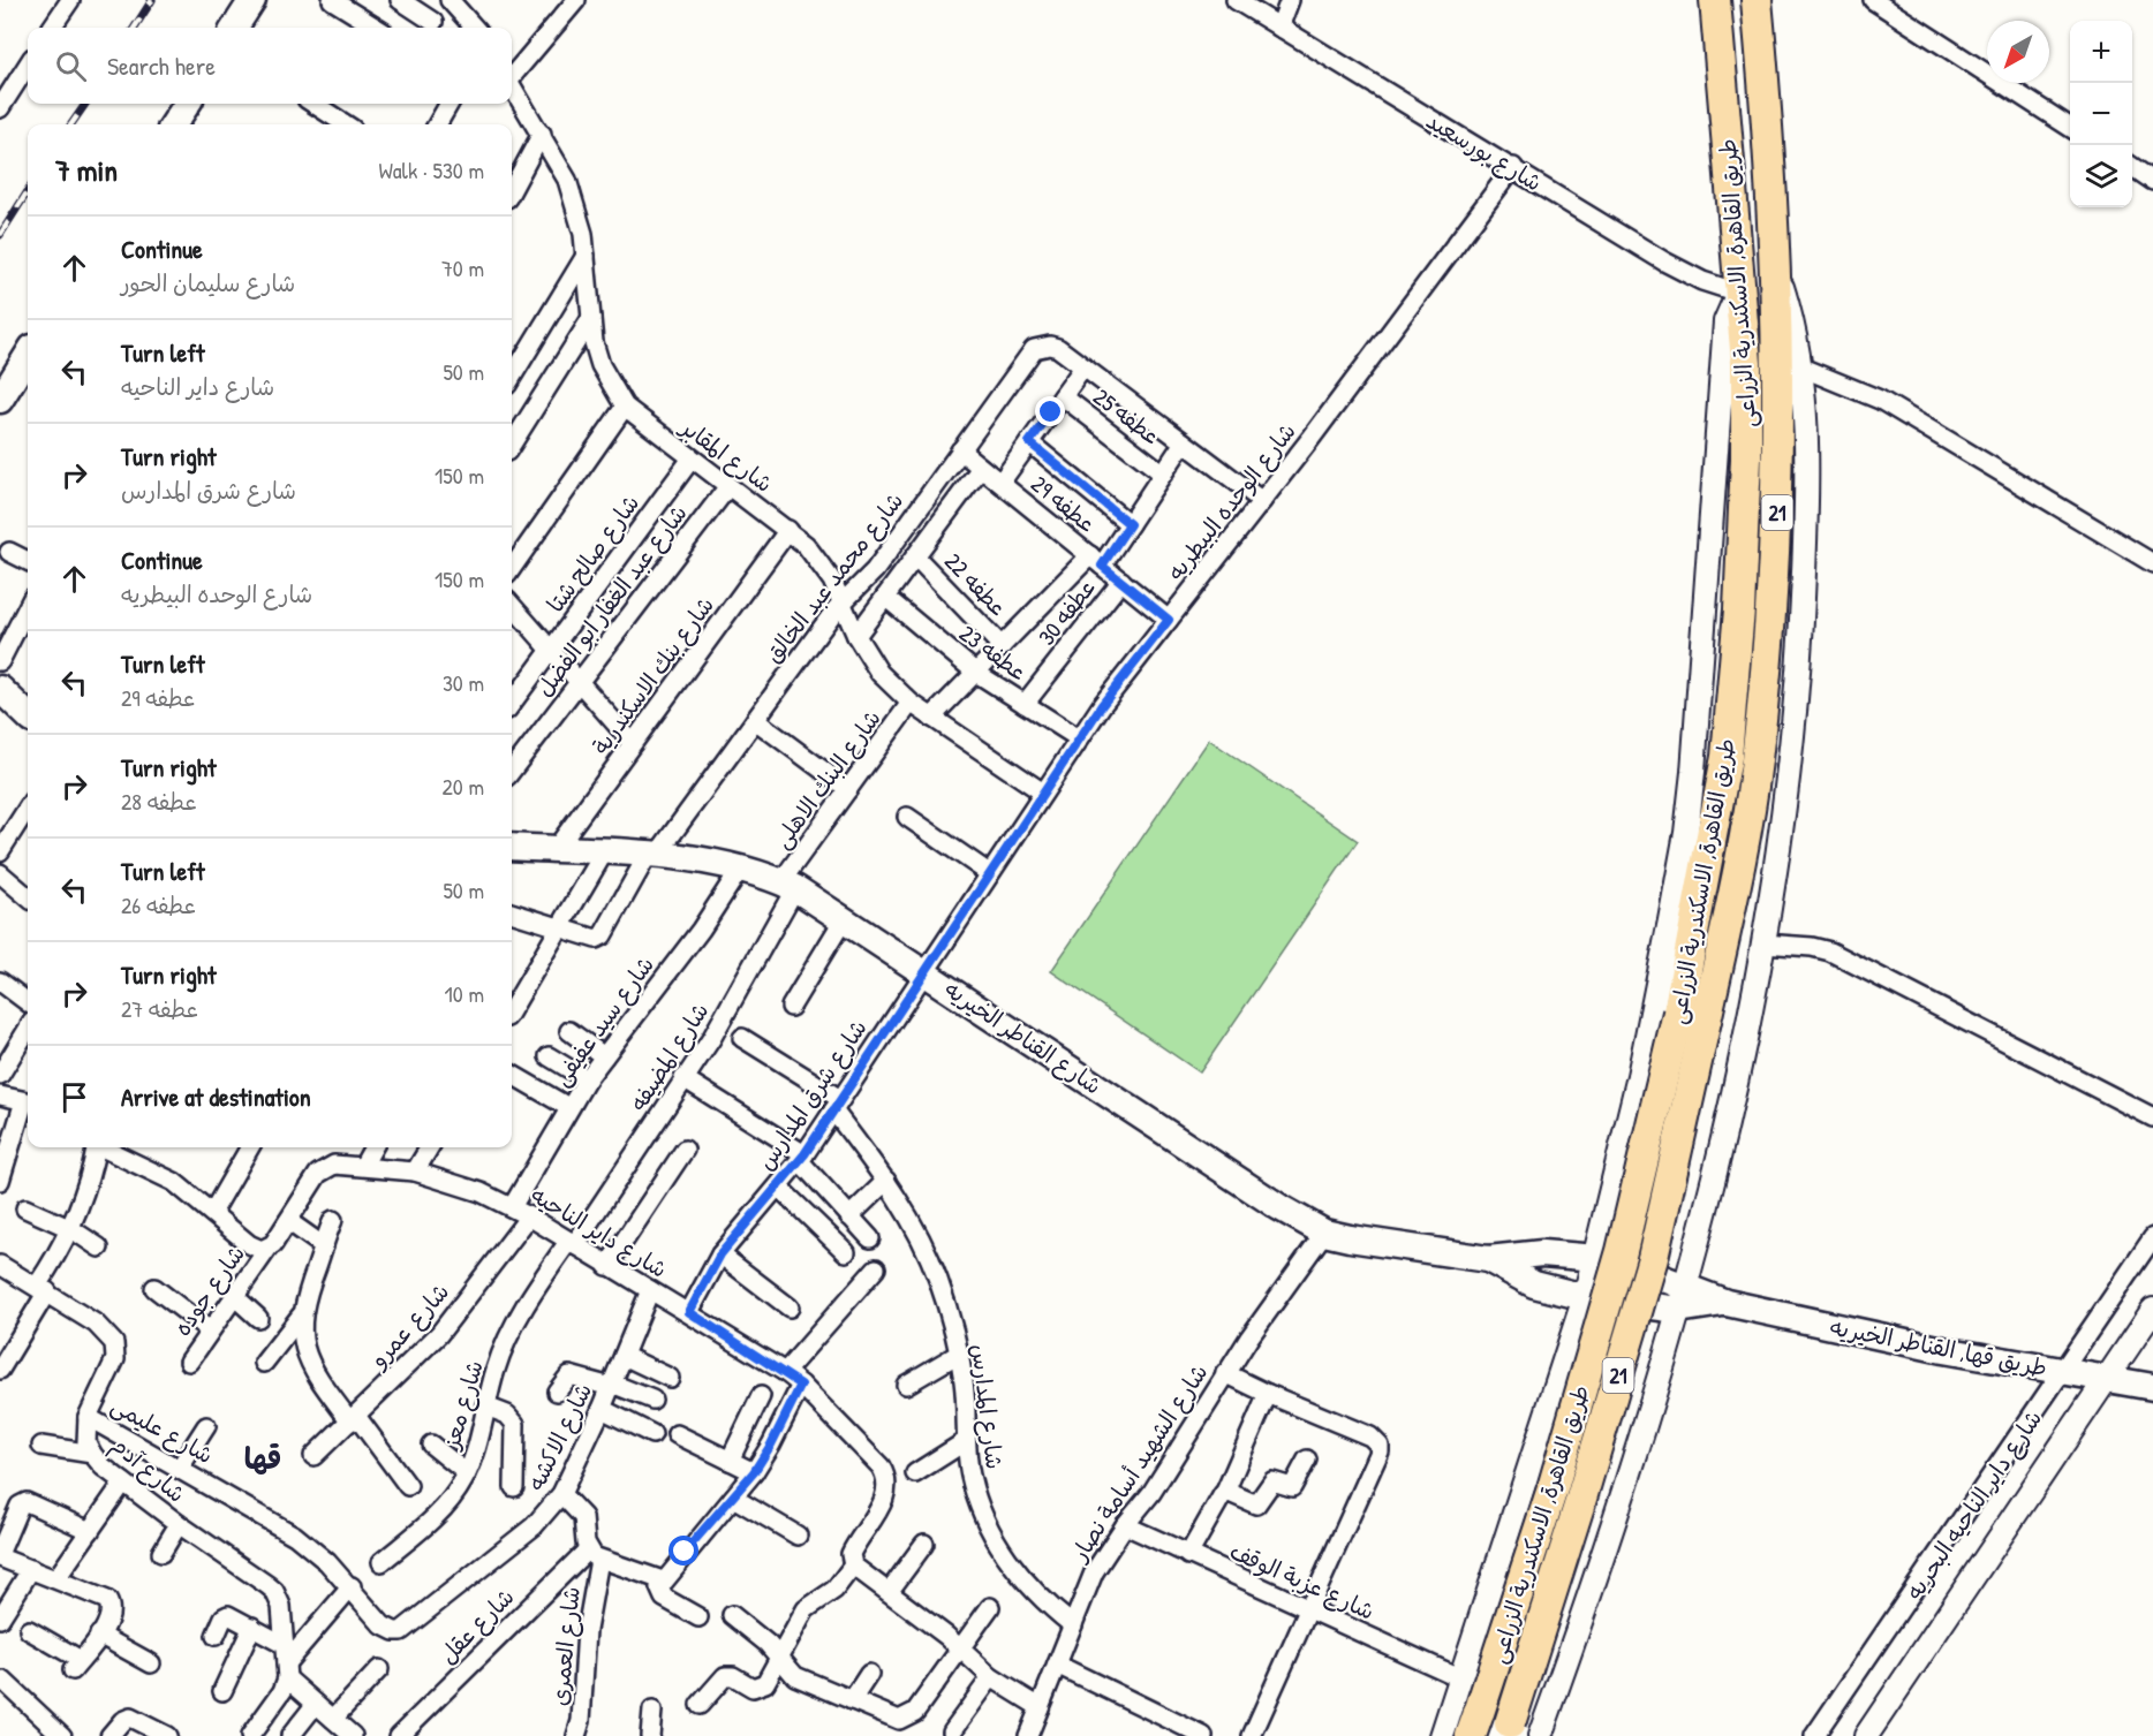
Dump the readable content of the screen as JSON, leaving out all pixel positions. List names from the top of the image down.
{
  "streets": {
    "highway": ["طريق القاهرة, الاسكندرية الزراعى", "21"],
    "main road": ["شارع القناطر الخيريه", "طريق قها, القناطر الخيريه"],
    "street": [
      "شارع بورسعيد",
      "عطفه 25",
      "شارع المقابر",
      "شارع الوحده البيطريه",
      "عطفه 29",
      "شارع صالح شتا",
      "شارع محمد عبد الخالق",
      "عطفه 22",
      "شارع عبد الغفار ابو الفضل",
      "عطفه 30",
      "عطفه 23",
      "شارع بنك الاسكندرية",
      "شارع البنك الاهلى",
      "شارع سيد عفيفى",
      "شارع المضيفه",
      "شارع شرق المدارس",
      "شارع داير الناحيه",
      "شارع جوده",
      "شارع عمرو",
      "شارع معز",
      "شارع المدارس",
      "شارع عليمى",
      "شارع الاكشه",
      "شارع الشهيد أسامة نصار",
      "شارع آدم",
      "شارع داير الناحيه البحريه",
      "شارع عزبة الوقف",
      "شارع عقل",
      "شارع العمرى"
    ]
  },
  "crossings": [
    ["شارع بورسعيد", "طريق القاهرة, الاسكندرية الزراعى"],
    ["شارع بورسعيد", "شارع الوحده البيطريه"],
    ["شارع المقابر", "شارع الوحده البيطريه"],
    ["شارع المقابر", "شارع صالح شتا"],
    ["شارع المقابر", "شارع محمد عبد الخالق"],
    ["شارع المقابر", "شارع عبد الغفار ابو الفضل"],
    ["شارع المقابر", "شارع بنك الاسكندرية"],
    ["شارع المقابر", "شارع البنك الاهلى"],
    ["شارع الوحده البيطريه", "عطفه 29"],
    ["شارع الوحده البيطريه", "عطفه 23"],
    ["شارع الوحده البيطريه", "شارع القناطر الخيريه"],
    ["شارع الوحده البيطريه", "شارع شرق المدارس"],
    ["عطفه 29", "شارع محمد عبد الخالق"],
    ["عطفه 29", "عطفه 30"],
    ["شارع محمد عبد الخالق", "شارع القناطر الخيريه"],
    ["عطفه 30", "عطفه 23"],
    ["شارع بنك الاسكندرية", "شارع القناطر الخيريه"],
    ["شارع البنك الاهلى", "شارع القناطر الخيريه"],
    ["شارع البنك الاهلى", "شارع المضيفه"],
    ["شارع سيد عفيفى", "شارع القناطر الخيريه"],
    ["شارع سيد عفيفى", "شارع داير الناحيه"],
    ["شارع القناطر الخيريه", "شارع المضيفه"],
    ["شارع القناطر الخيريه", "شارع شرق المدارس"],
    ["شارع القناطر الخيريه", "طريق قها, القناطر الخيريه"],
    ["شارع القناطر الخيريه", "شارع الشهيد أسامة نصار"],
    ["شارع المضيفه", "شارع داير الناحيه"],
    ["شارع المضيفه", "شارع معز"],
    ["شارع شرق المدارس", "شارع داير الناحيه"],
    ["شارع شرق المدارس", "شارع المدارس"],
    ["شارع داير الناحيه", "شارع جوده"],
    ["شارع داير الناحيه", "شارع عمرو"],
    ["شارع داير الناحيه", "شارع معز"],
    ["شارع داير الناحيه", "شارع الاكشه"],
    ["طريق قها, القناطر الخيريه", "شارع داير الناحيه البحريه"],
    ["شارع المدارس", "شارع الشهيد أسامة نصار"],
    ["شارع عليمى", "شارع الاكشه"],
    ["شارع عليمى", "شارع آدم"],
    ["شارع الشهيد أسامة نصار", "شارع عزبة الوقف"],
    ["شارع عقل", "شارع العمرى"]
  ],
  "districts": ["قها"],
  "north": "bottom left",
  "page": {
    "map_buttons": ["+", "−"],
    "search": "Search here",
    "heading": ["7 min", "Walk · 530 m"],
    "list": [
      ["Continue", "شارع سليمان الحور", "70 m"],
      ["Turn left", "شارع داير الناحيه", "50 m"],
      ["Turn right", "شارع شرق المدارس", "150 m"],
      ["Continue", "شارع الوحده البيطريه", "150 m"],
      ["Turn left", "عطفه 29", "30 m"],
      ["Turn right", "عطفه 28", "20 m"],
      ["Turn left", "عطفه 26", "50 m"],
      ["Turn right", "عطفه 27", "10 m"],
      "Arrive at destination"
    ]
  }
}
